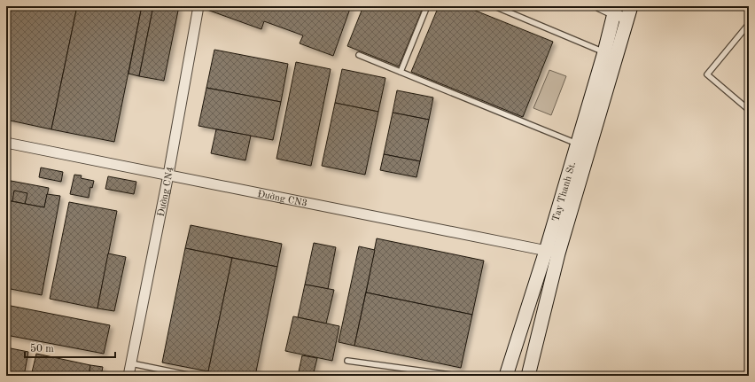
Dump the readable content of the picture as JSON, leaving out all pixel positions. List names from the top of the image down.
{
  "streets": {
    "street": ["Đường CN4", "Tay Thanh St.", "Đường CN3"]
  },
  "crossings": [
    ["Đường CN4", "Đường CN3"],
    ["Tay Thanh St.", "Đường CN3"]
  ],
  "scale_bar": "50 m"
}
